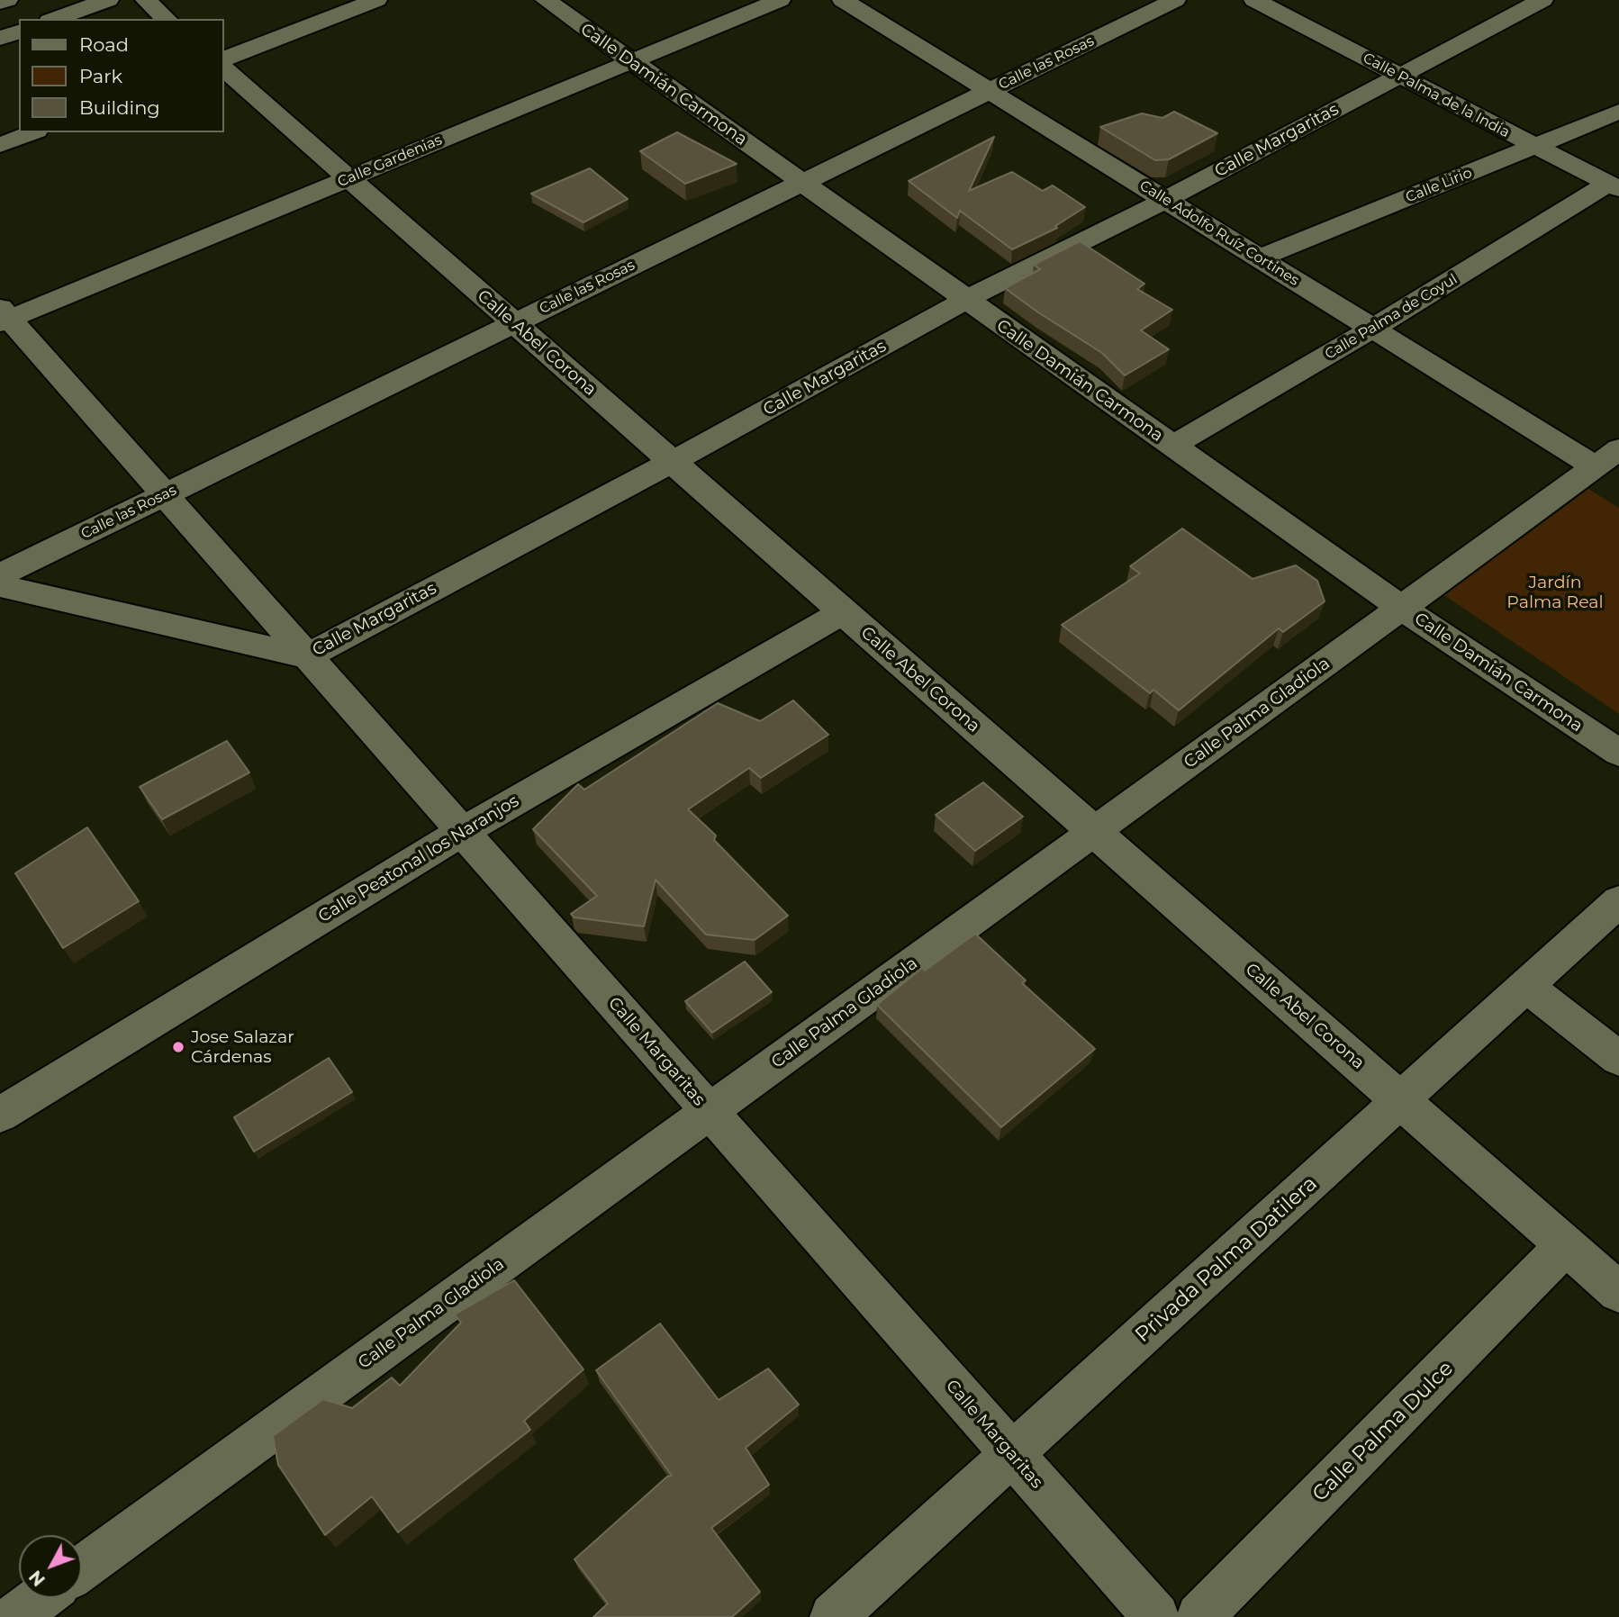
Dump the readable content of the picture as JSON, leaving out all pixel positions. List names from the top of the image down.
{
  "streets": {
    "street": [
      "Calle las Rosas",
      "Calle Damián Carmona",
      "Calle Palma de la India",
      "Calle Margaritas",
      "Calle Gardenias",
      "Calle Lirio",
      "Calle Adolfo Ruíz Cortines",
      "Calle Palma de Coyul",
      "Calle Abel Corona",
      "Calle Palma Gladiola",
      "Calle Peatonal los Naranjos",
      "Privada Palma Datilera",
      "Calle Palma Dulce"
    ]
  },
  "crossings": [
    ["Calle las Rosas", "Calle Damián Carmona"],
    ["Calle las Rosas", "Calle Adolfo Ruíz Cortines"],
    ["Calle las Rosas", "Calle Abel Corona"],
    ["Calle Damián Carmona", "Calle Margaritas"],
    ["Calle Damián Carmona", "Calle Gardenias"],
    ["Calle Damián Carmona", "Calle Palma de Coyul"],
    ["Calle Damián Carmona", "Calle Palma Gladiola"],
    ["Calle Palma de la India", "Calle Margaritas"],
    ["Calle Palma de la India", "Calle Lirio"],
    ["Calle Palma de la India", "Calle Palma de Coyul"],
    ["Calle Margaritas", "Calle Adolfo Ruíz Cortines"],
    ["Calle Margaritas", "Calle Abel Corona"],
    ["Calle Margaritas", "Calle Palma Gladiola"],
    ["Calle Margaritas", "Calle Peatonal los Naranjos"],
    ["Calle Margaritas", "Privada Palma Datilera"],
    ["Calle Gardenias", "Calle Abel Corona"],
    ["Calle Lirio", "Calle Adolfo Ruíz Cortines"],
    ["Calle Adolfo Ruíz Cortines", "Calle Palma de Coyul"],
    ["Calle Adolfo Ruíz Cortines", "Calle Palma Gladiola"],
    ["Calle Abel Corona", "Calle Palma Gladiola"],
    ["Calle Abel Corona", "Calle Peatonal los Naranjos"],
    ["Calle Abel Corona", "Privada Palma Datilera"],
    ["Calle Abel Corona", "Calle Palma Dulce"]
  ],
  "parks": ["Jardín Palma Real"],
  "places": ["Jose Salazar Cárdenas"],
  "legend": ["Road", "Park", "Building"],
  "north": "bottom left"
}
